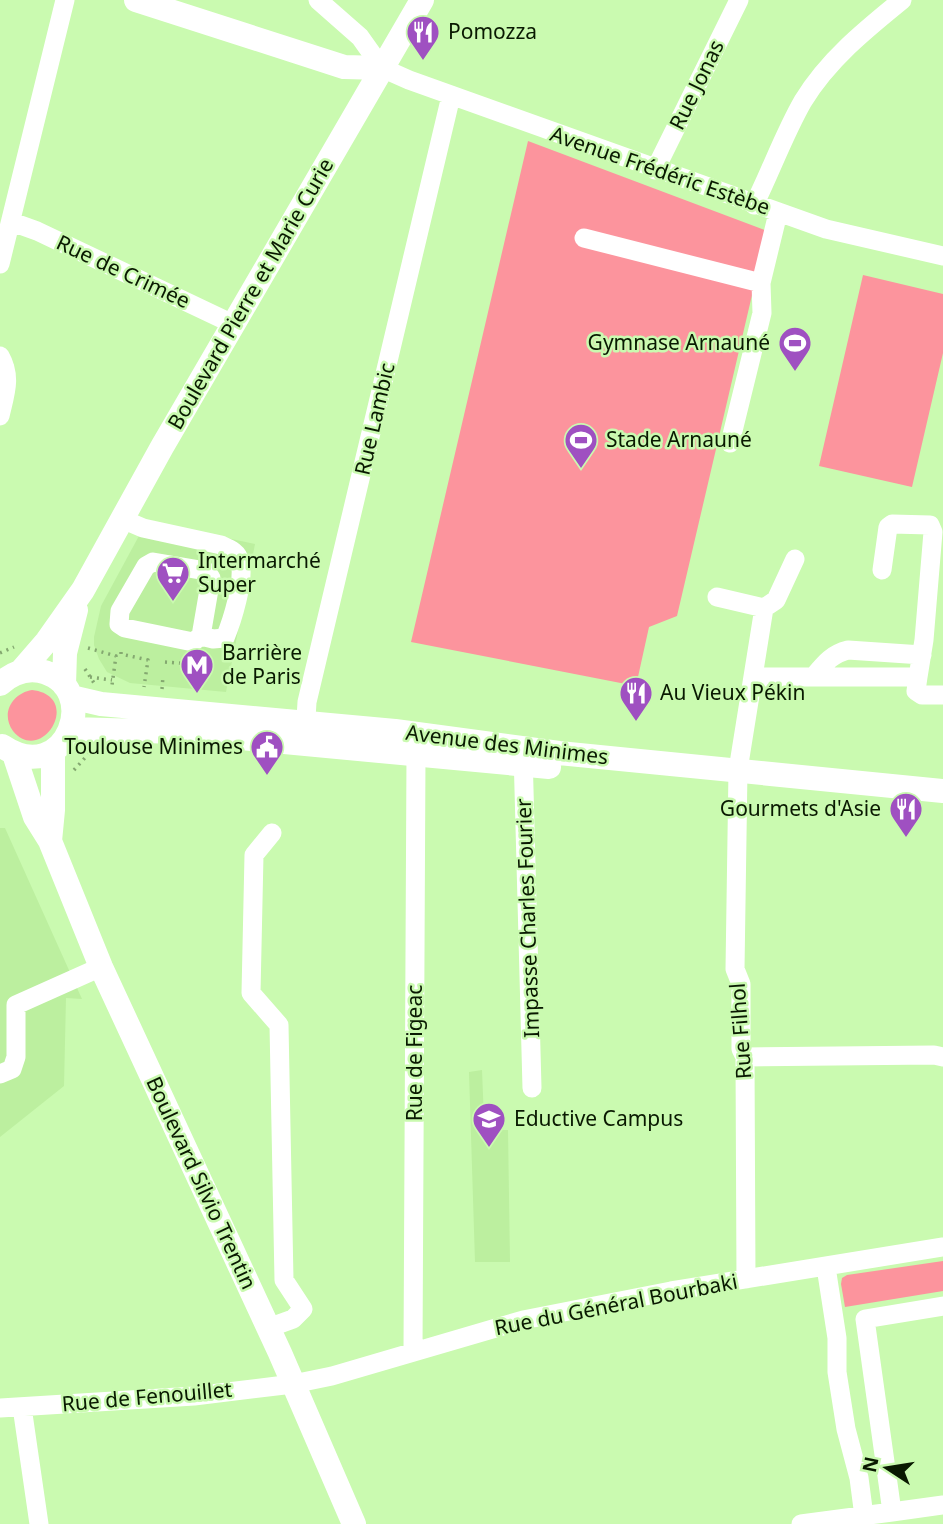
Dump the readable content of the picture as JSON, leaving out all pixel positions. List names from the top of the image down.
{
  "streets": {
    "main road": ["Boulevard Pierre et Marie Curie", "Avenue des Minimes", "Boulevard Silvio Trentin"],
    "street": [
      "Rue Jonas",
      "Avenue Frédéric Estèbe",
      "Rue de Crimée",
      "Rue Lambic",
      "Impasse Charles Fourier",
      "Rue Filhol",
      "Rue de Figeac",
      "Rue du Général Bourbaki",
      "Rue de Fenouillet"
    ]
  },
  "crossings": [
    ["Rue Jonas", "Avenue Frédéric Estèbe"],
    ["Avenue Frédéric Estèbe", "Boulevard Pierre et Marie Curie"],
    ["Avenue Frédéric Estèbe", "Rue Lambic"],
    ["Rue de Crimée", "Boulevard Pierre et Marie Curie"],
    ["Boulevard Pierre et Marie Curie", "Avenue des Minimes"],
    ["Rue Lambic", "Avenue des Minimes"],
    ["Avenue des Minimes", "Impasse Charles Fourier"],
    ["Avenue des Minimes", "Rue Filhol"],
    ["Avenue des Minimes", "Rue de Figeac"],
    ["Rue Filhol", "Rue du Général Bourbaki"],
    ["Rue de Figeac", "Rue du Général Bourbaki"],
    ["Boulevard Silvio Trentin", "Rue du Général Bourbaki"],
    ["Boulevard Silvio Trentin", "Rue de Fenouillet"],
    ["Rue du Général Bourbaki", "Rue de Fenouillet"]
  ],
  "places": {
    "restaurant": ["Pomozza", "Au Vieux Pékin", "Gourmets d'Asie"],
    "sports": ["Gymnase Arnauné", "Stade Arnauné"],
    "supermarket": ["Intermarché Super"],
    "metro station": ["Barrière de Paris"],
    "public building": ["Toulouse Minimes"],
    "school or university": ["Eductive Campus"]
  },
  "north": "left"
}
